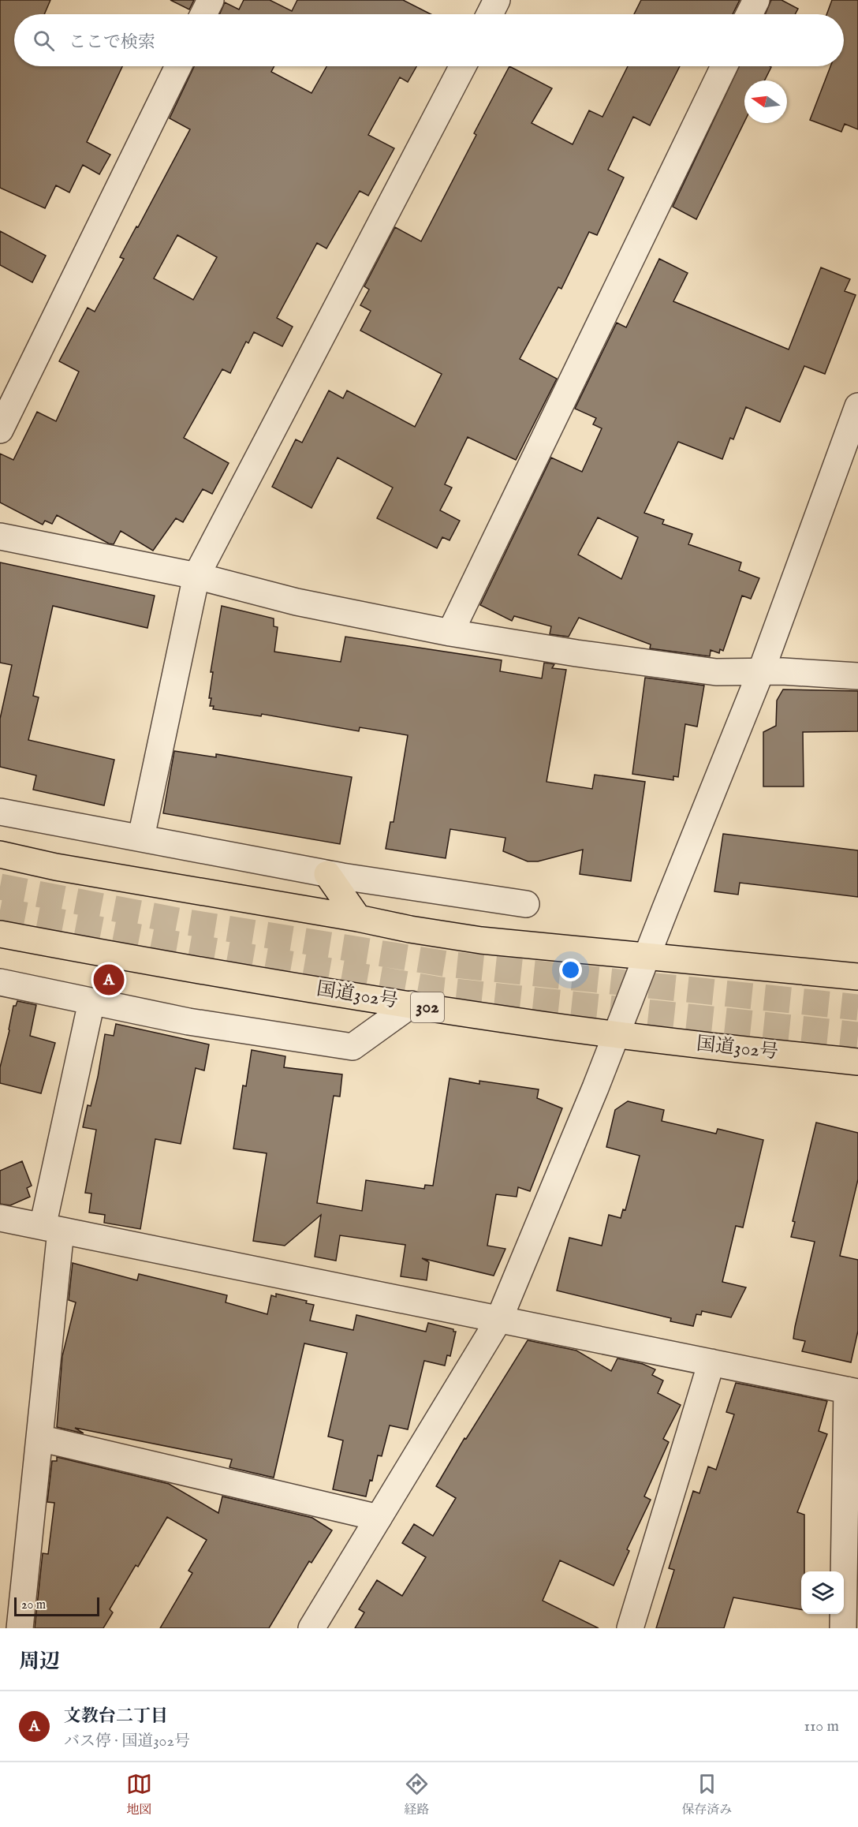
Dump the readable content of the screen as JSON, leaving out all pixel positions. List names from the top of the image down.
{
  "streets": {
    "highway": ["国道302号", "302"]
  },
  "scale_bar": "20 m",
  "north": "left",
  "page": {
    "search": "ここで検索",
    "pins": "A",
    "scale": "20 m",
    "heading": "周辺",
    "list": [
      {
        "mark": "A",
        "name": "文教台二丁目",
        "note": "バス停 · 国道302号",
        "value": "110 m"
      }
    ],
    "nav": ["地図", "経路", "保存済み"]
  }
}
